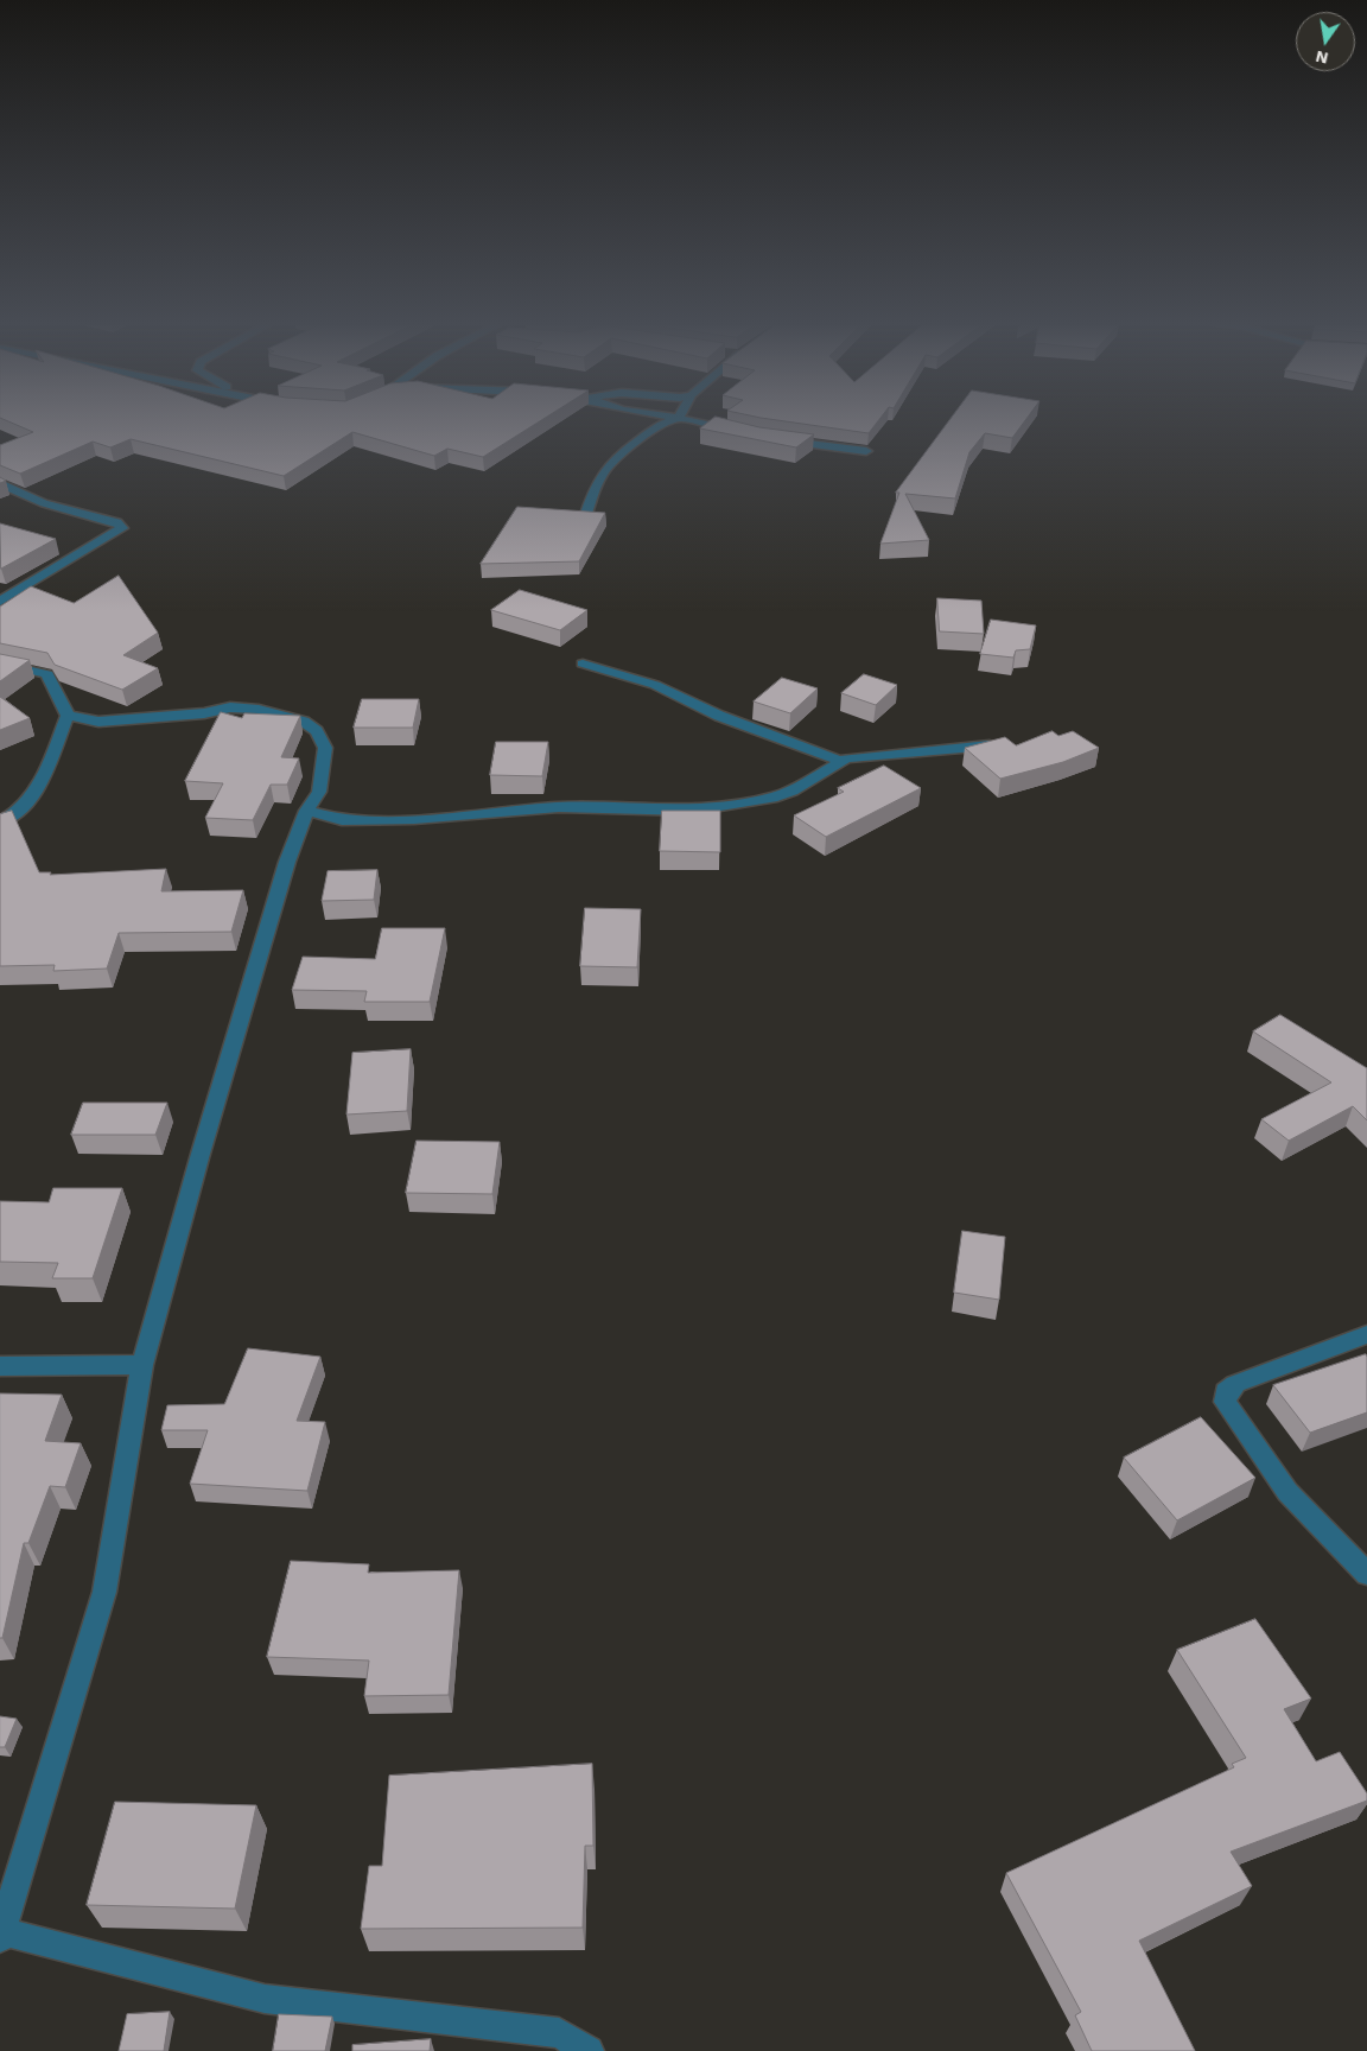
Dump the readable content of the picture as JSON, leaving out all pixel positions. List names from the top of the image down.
{
  "north": "bottom"
}
